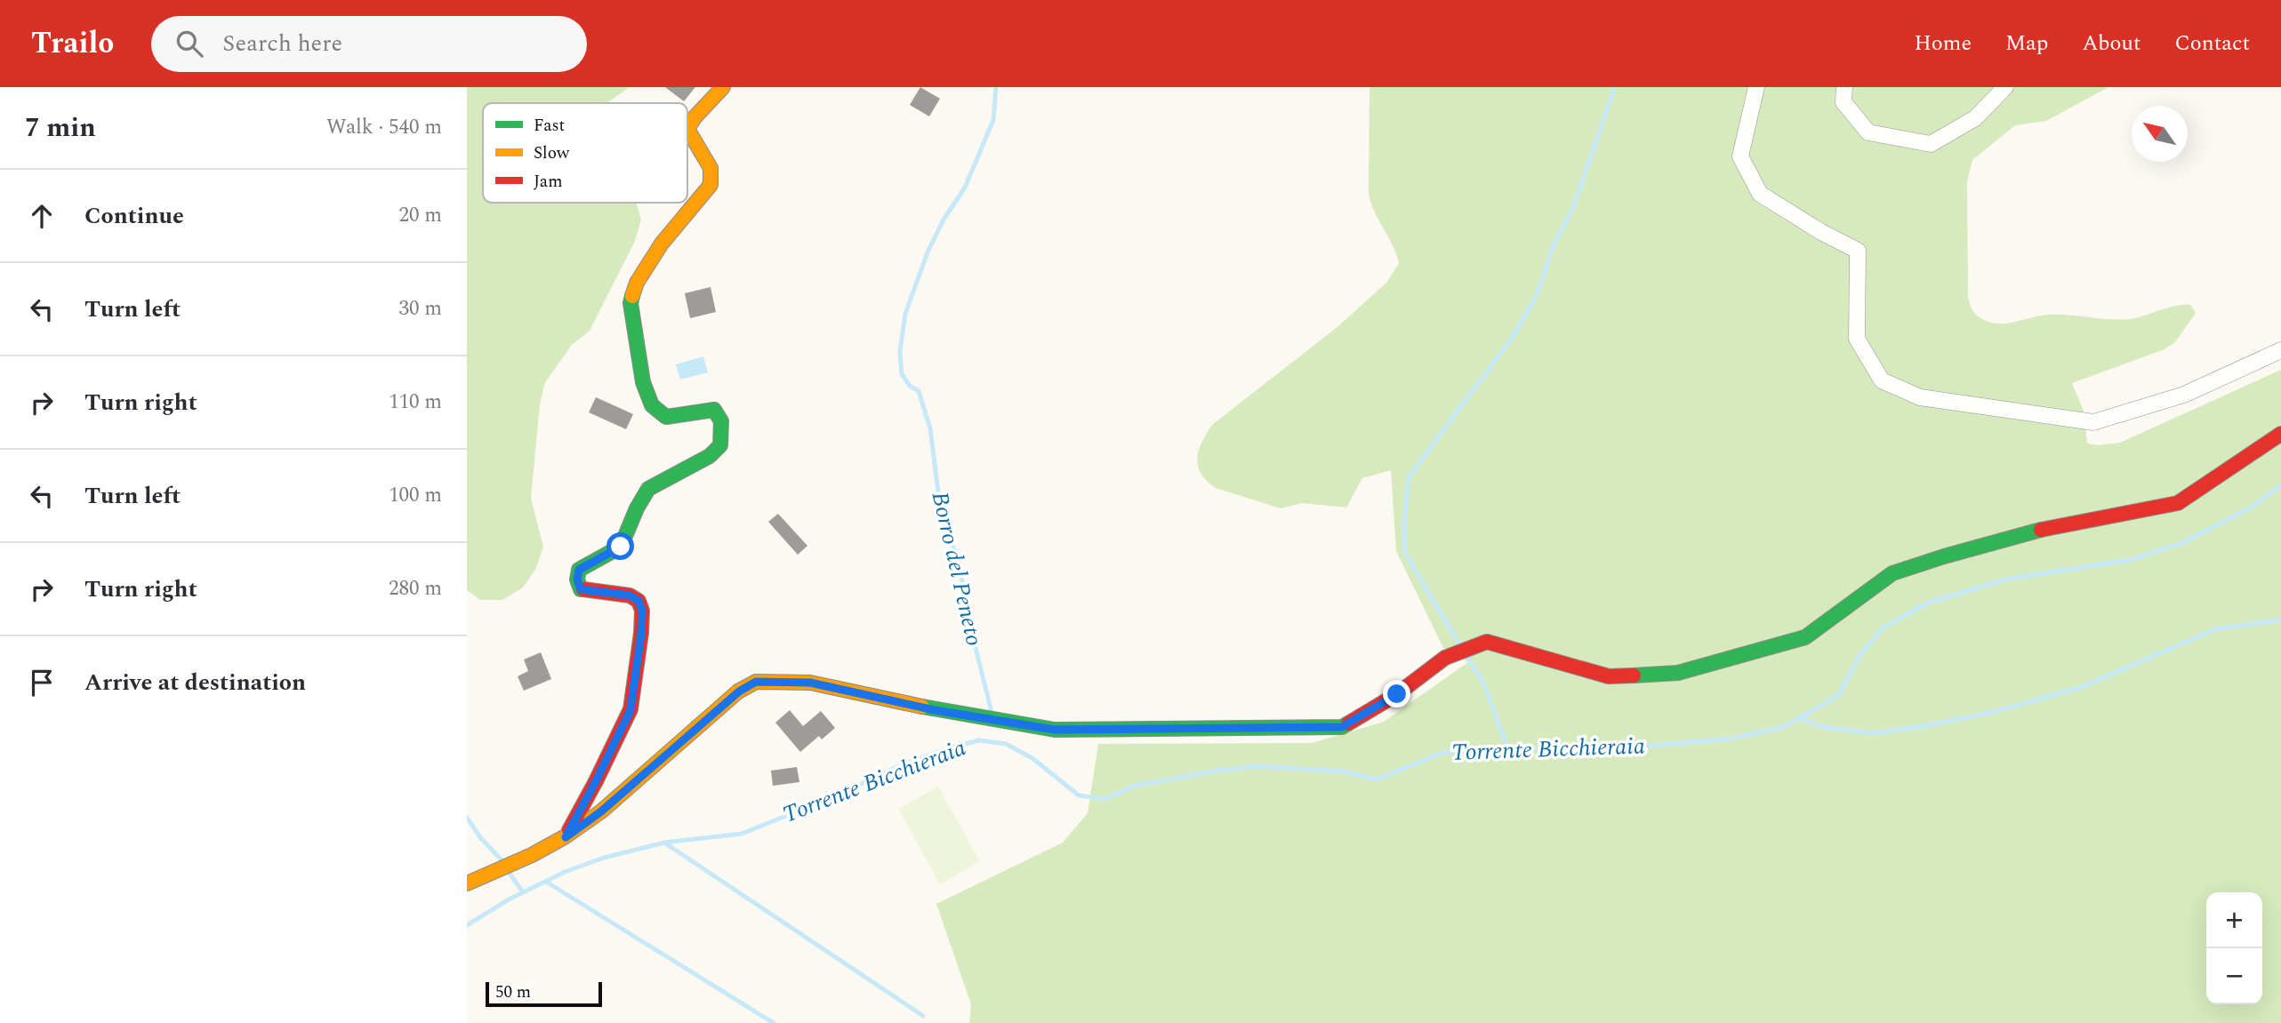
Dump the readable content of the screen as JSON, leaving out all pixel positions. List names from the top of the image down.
{
  "water": ["Borro del Peneto", "Torrente Bicchieraia"],
  "legend": ["Fast", "Slow", "Jam"],
  "scale_bar": "50 m",
  "north": "top left",
  "page": {
    "header": "Trailo",
    "search": "Search here",
    "nav": [
      "Home",
      "Map",
      "About",
      "Contact"
    ],
    "heading": ["7 min", "Walk · 540 m"],
    "list": [
      ["Continue", "20 m"],
      ["Turn left", "30 m"],
      ["Turn right", "110 m"],
      ["Turn left", "100 m"],
      ["Turn right", "280 m"],
      "Arrive at destination"
    ],
    "map_buttons": ["+", "−"],
    "scale": "50 m"
  }
}
